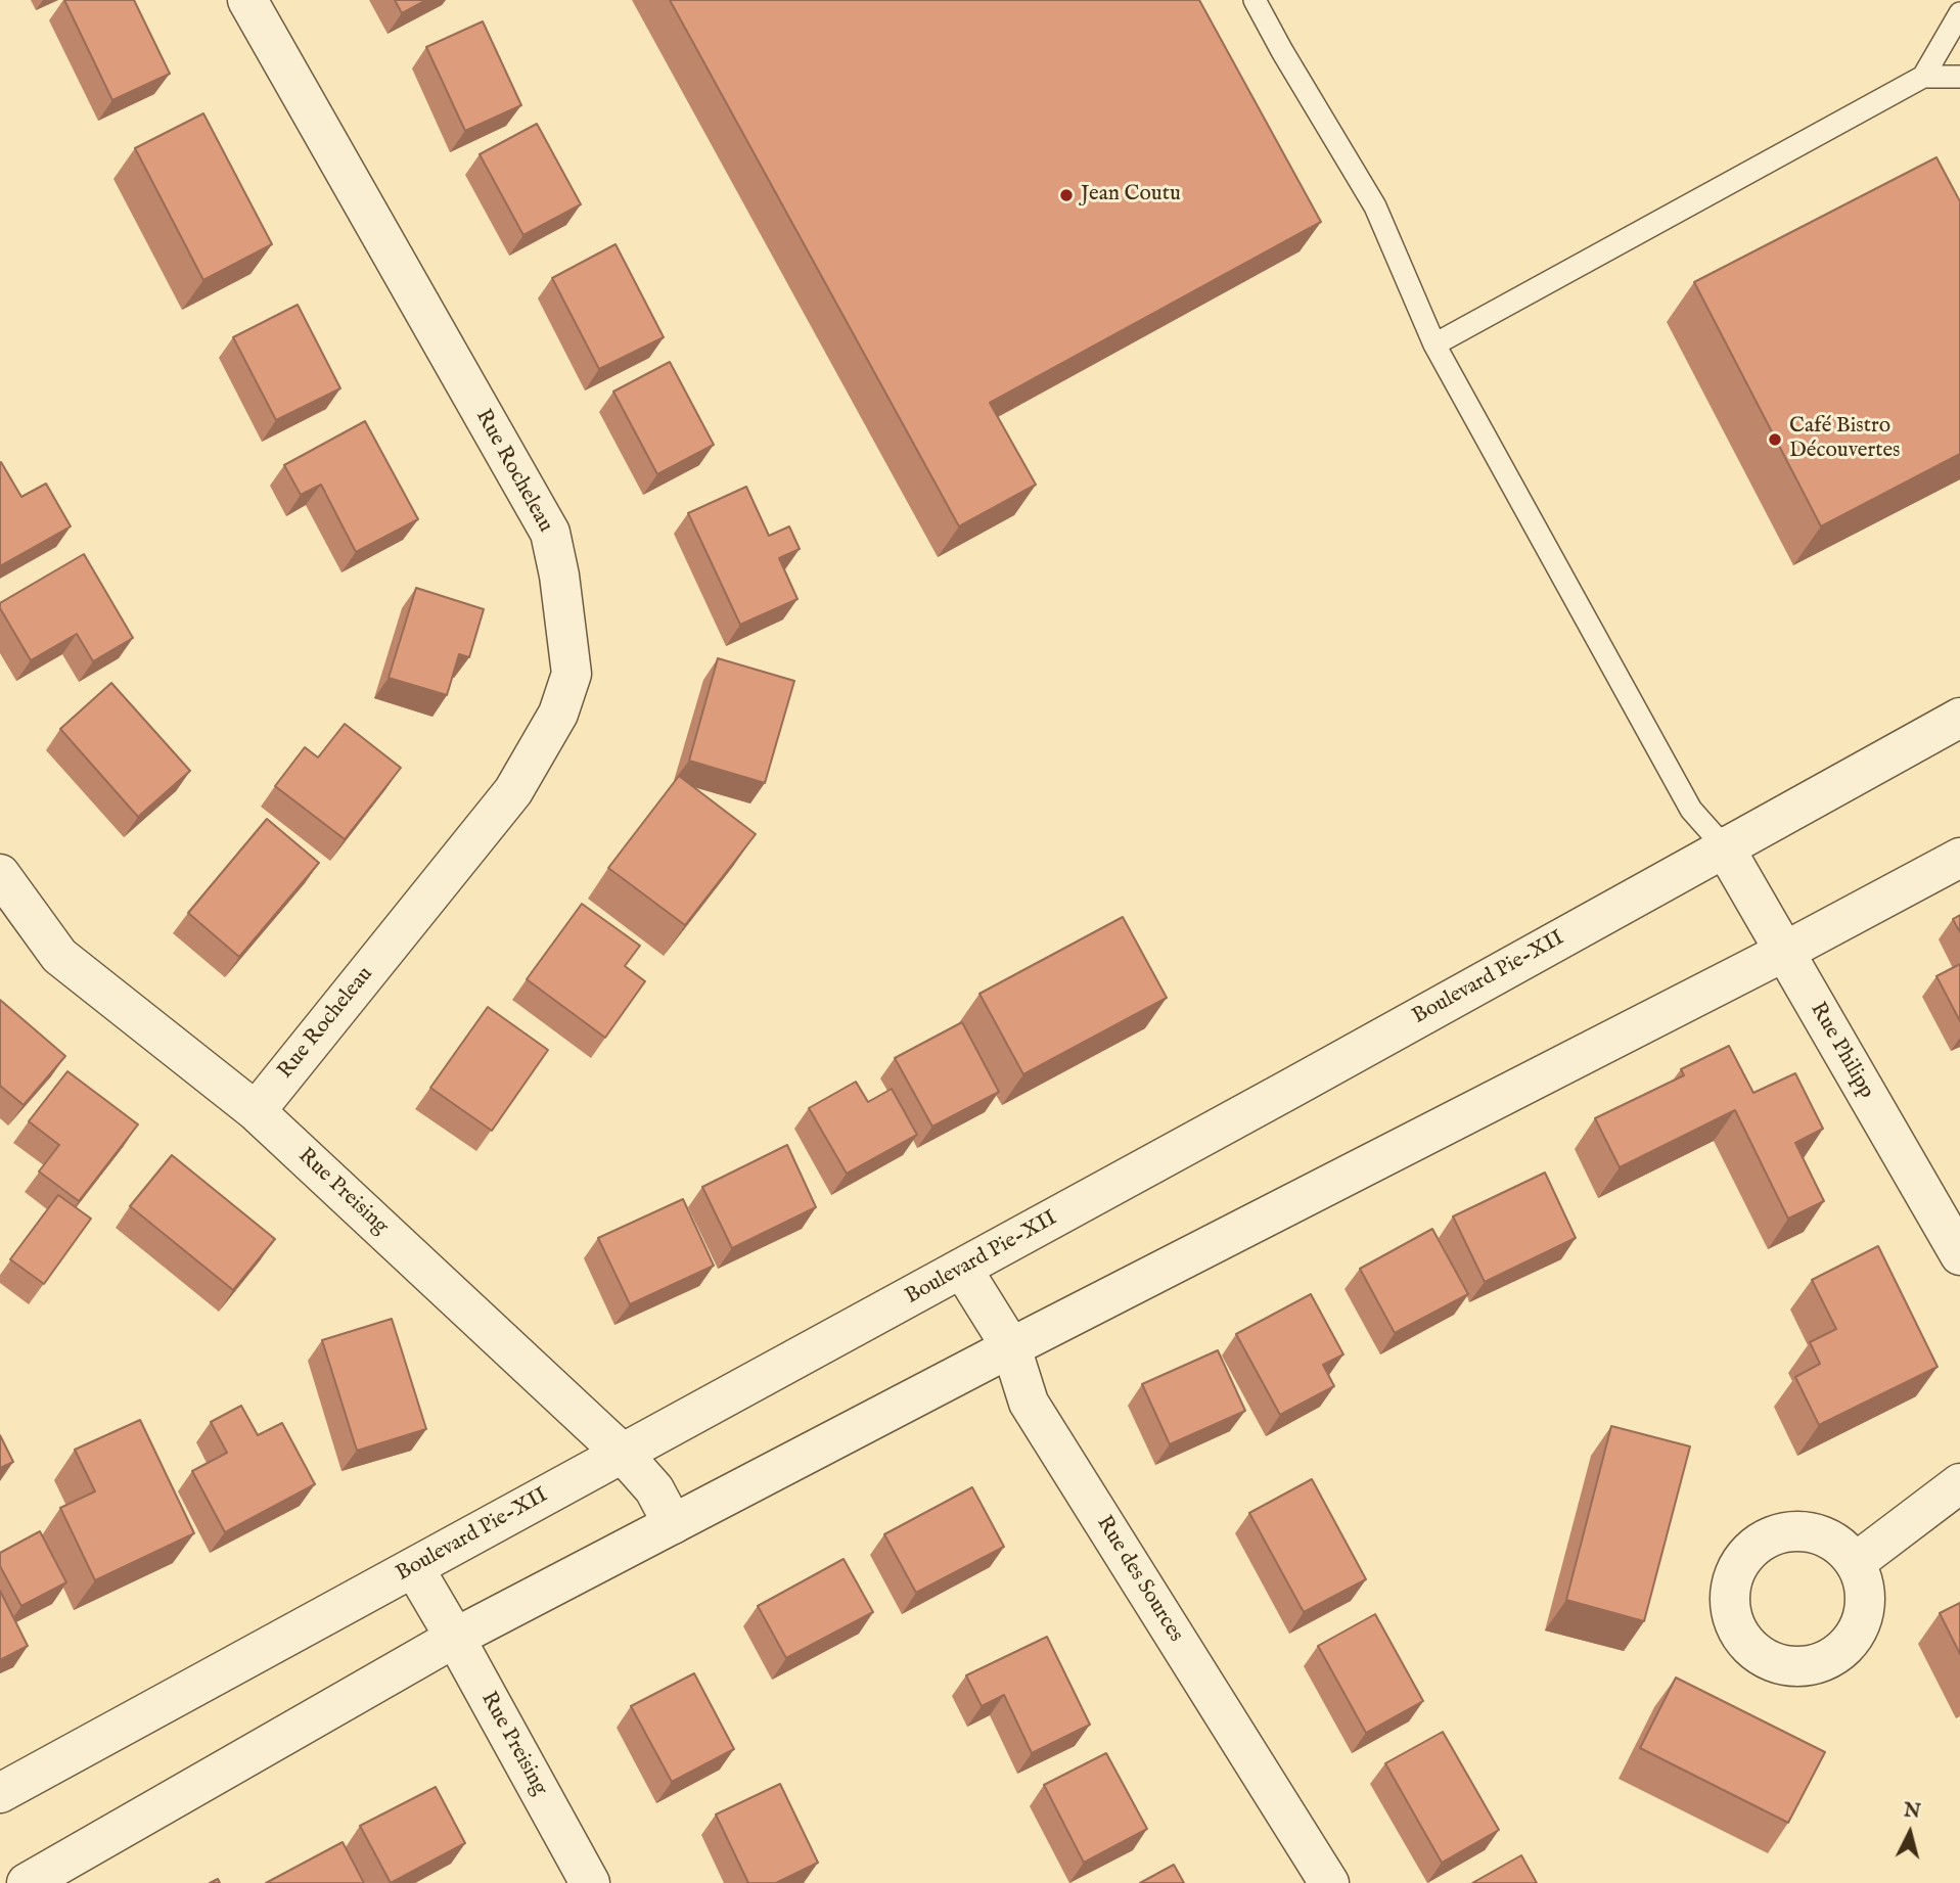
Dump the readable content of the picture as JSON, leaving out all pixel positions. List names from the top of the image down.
{
  "streets": {
    "street": [
      "Rue Rocheleau",
      "Boulevard Pie-XII",
      "Rue Philipp",
      "Rue Preising",
      "Rue des Sources"
    ]
  },
  "crossings": [
    ["Rue Rocheleau", "Rue Preising"],
    ["Boulevard Pie-XII", "Rue Philipp"],
    ["Boulevard Pie-XII", "Rue Preising"],
    ["Boulevard Pie-XII", "Rue des Sources"]
  ],
  "places": ["Jean Coutu", "Café Bistro Découvertes"],
  "north": "top"
}
